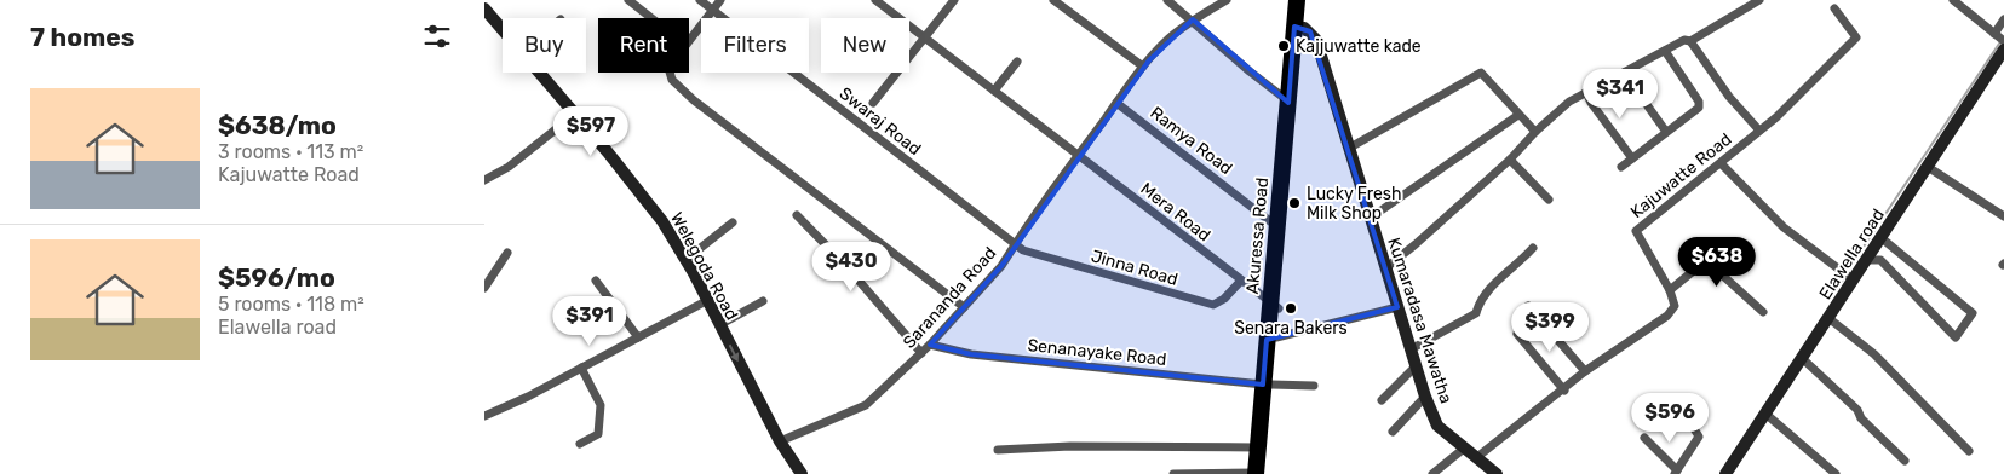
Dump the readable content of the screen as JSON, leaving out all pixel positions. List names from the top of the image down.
{
  "streets": {
    "highway": ["Akuressa Road"],
    "street": [
      "Swaraj Road",
      "Ramya Road",
      "Kajuwatte Road",
      "Mera Road",
      "Elawella road",
      "Welegoda Road",
      "Jinna Road",
      "Sarananda Road",
      "Kumaradasa Mawatha",
      "Senanayake Road"
    ]
  },
  "crossings": [
    ["Swaraj Road", "Jinna Road"],
    ["Swaraj Road", "Sarananda Road"],
    ["Ramya Road", "Akuressa Road"],
    ["Ramya Road", "Sarananda Road"],
    ["Mera Road", "Akuressa Road"],
    ["Mera Road", "Jinna Road"],
    ["Mera Road", "Sarananda Road"],
    ["Akuressa Road", "Kumaradasa Mawatha"],
    ["Akuressa Road", "Senanayake Road"],
    ["Welegoda Road", "Sarananda Road"],
    ["Jinna Road", "Sarananda Road"],
    ["Sarananda Road", "Senanayake Road"]
  ],
  "places": ["Kajjuwatte kade", "Lucky Fresh Milk Shop", "Senara Bakers"],
  "page": {
    "heading": "7 homes",
    "chip": [
      "Buy",
      "Rent",
      "Filters",
      "New"
    ],
    "price": [
      "$341",
      "$597",
      "$638",
      "$430",
      "$391",
      "$399",
      "$596"
    ],
    "list": [
      {
        "name": "$638/mo",
        "note": "3 rooms · 113 m² · Kajuwatte Road"
      },
      {
        "name": "$596/mo",
        "note": "5 rooms · 118 m² · Elawella road"
      }
    ]
  }
}
